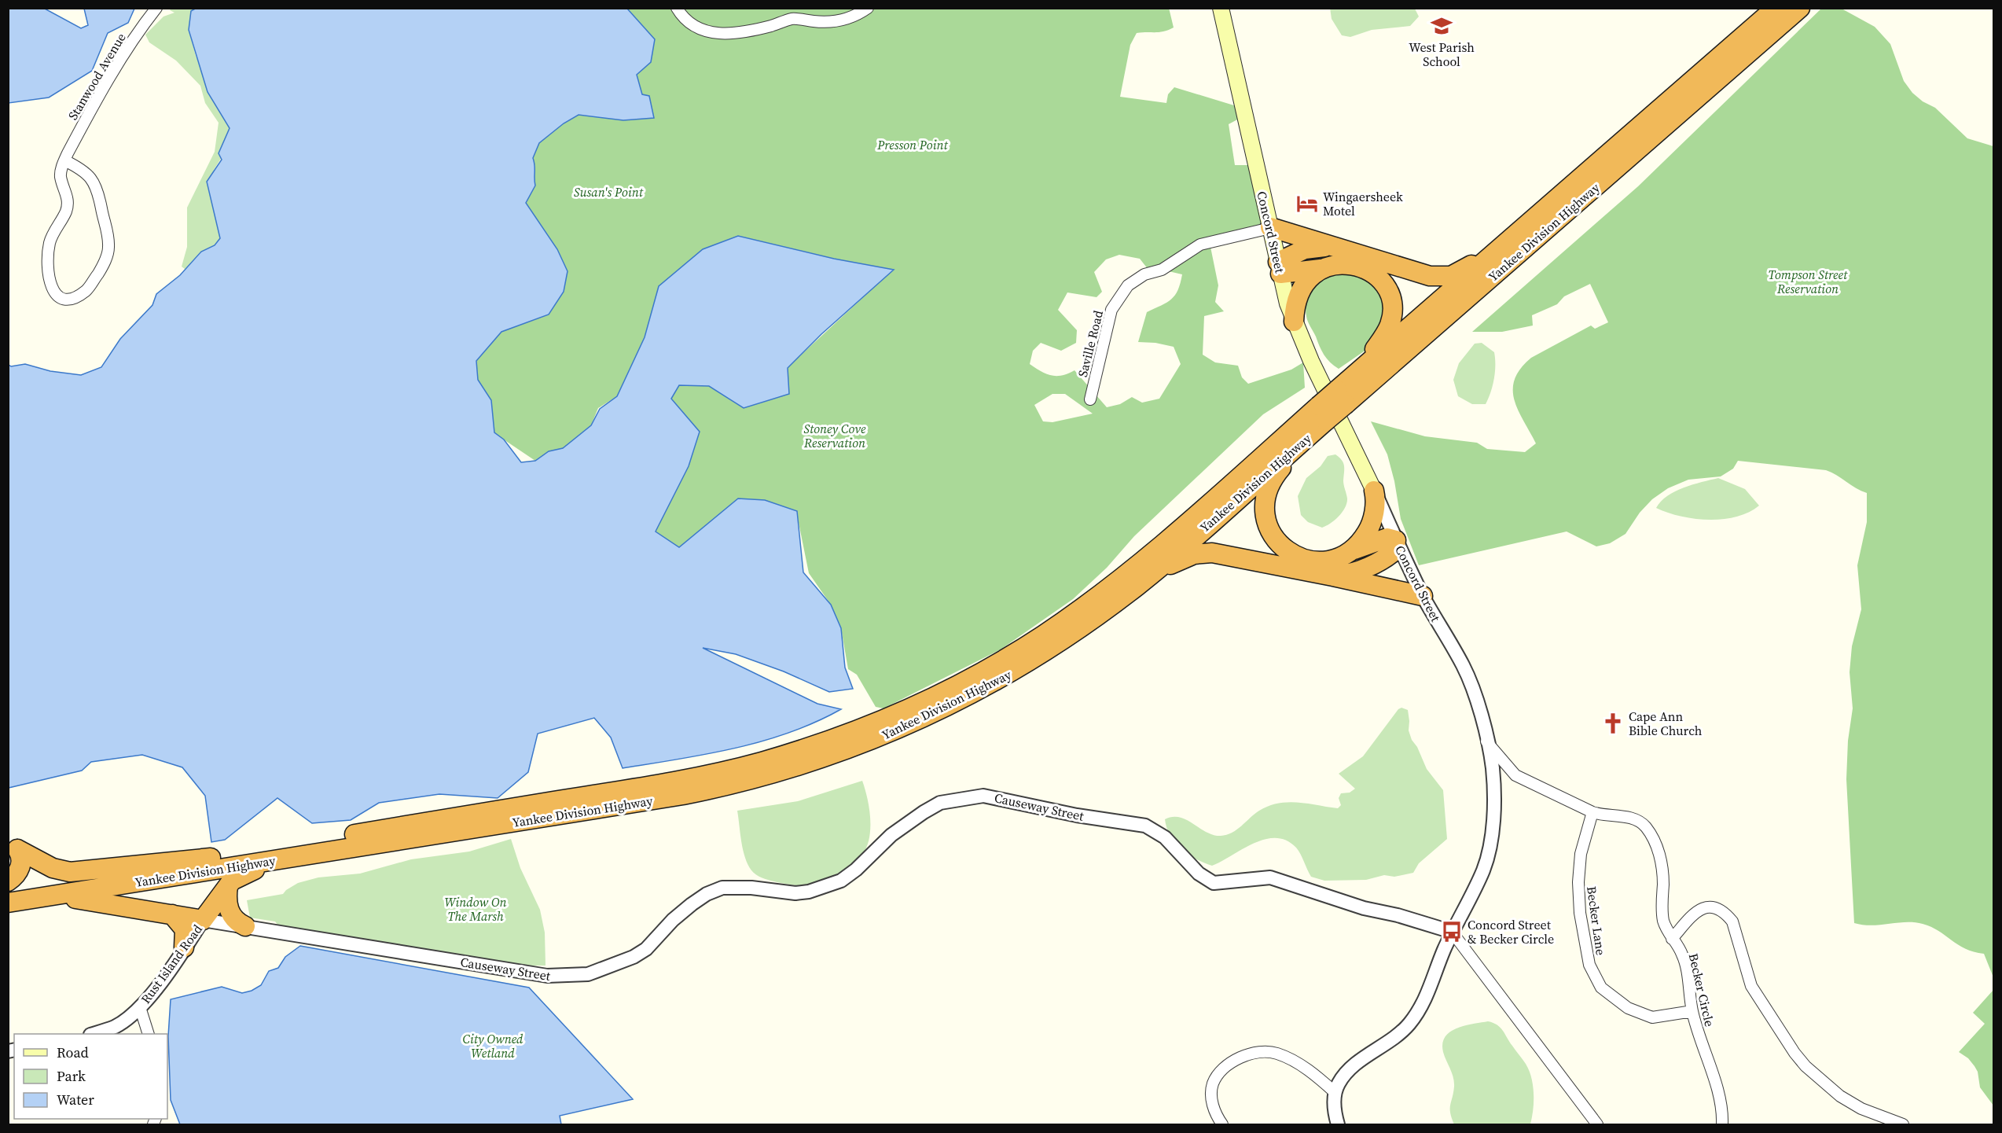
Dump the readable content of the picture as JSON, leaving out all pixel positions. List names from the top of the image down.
{
  "streets": {
    "highway": ["Yankee Division Highway"],
    "main road": ["Concord Street"],
    "street": [
      "Stanwood Avenue",
      "Saville Road",
      "Causeway Street",
      "Becker Lane",
      "Rust Island Road",
      "Becker Circle"
    ]
  },
  "crossings": [
    ["Concord Street", "Saville Road"],
    ["Concord Street", "Causeway Street"],
    ["Causeway Street", "Rust Island Road"],
    ["Becker Lane", "Becker Circle"]
  ],
  "parks": [
    "Presson Point",
    "Susan's Point",
    "Tompson Street Reservation",
    "Stoney Cove Reservation",
    "Window On The Marsh",
    "City Owned Wetland"
  ],
  "places": {
    "school or university": ["West Parish School"],
    "hotel": ["Wingaersheek Motel"],
    "church": ["Cape Ann Bible Church"],
    "bus stop": ["Concord Street & Becker Circle"]
  },
  "legend": ["Road", "Park", "Water"]
}
